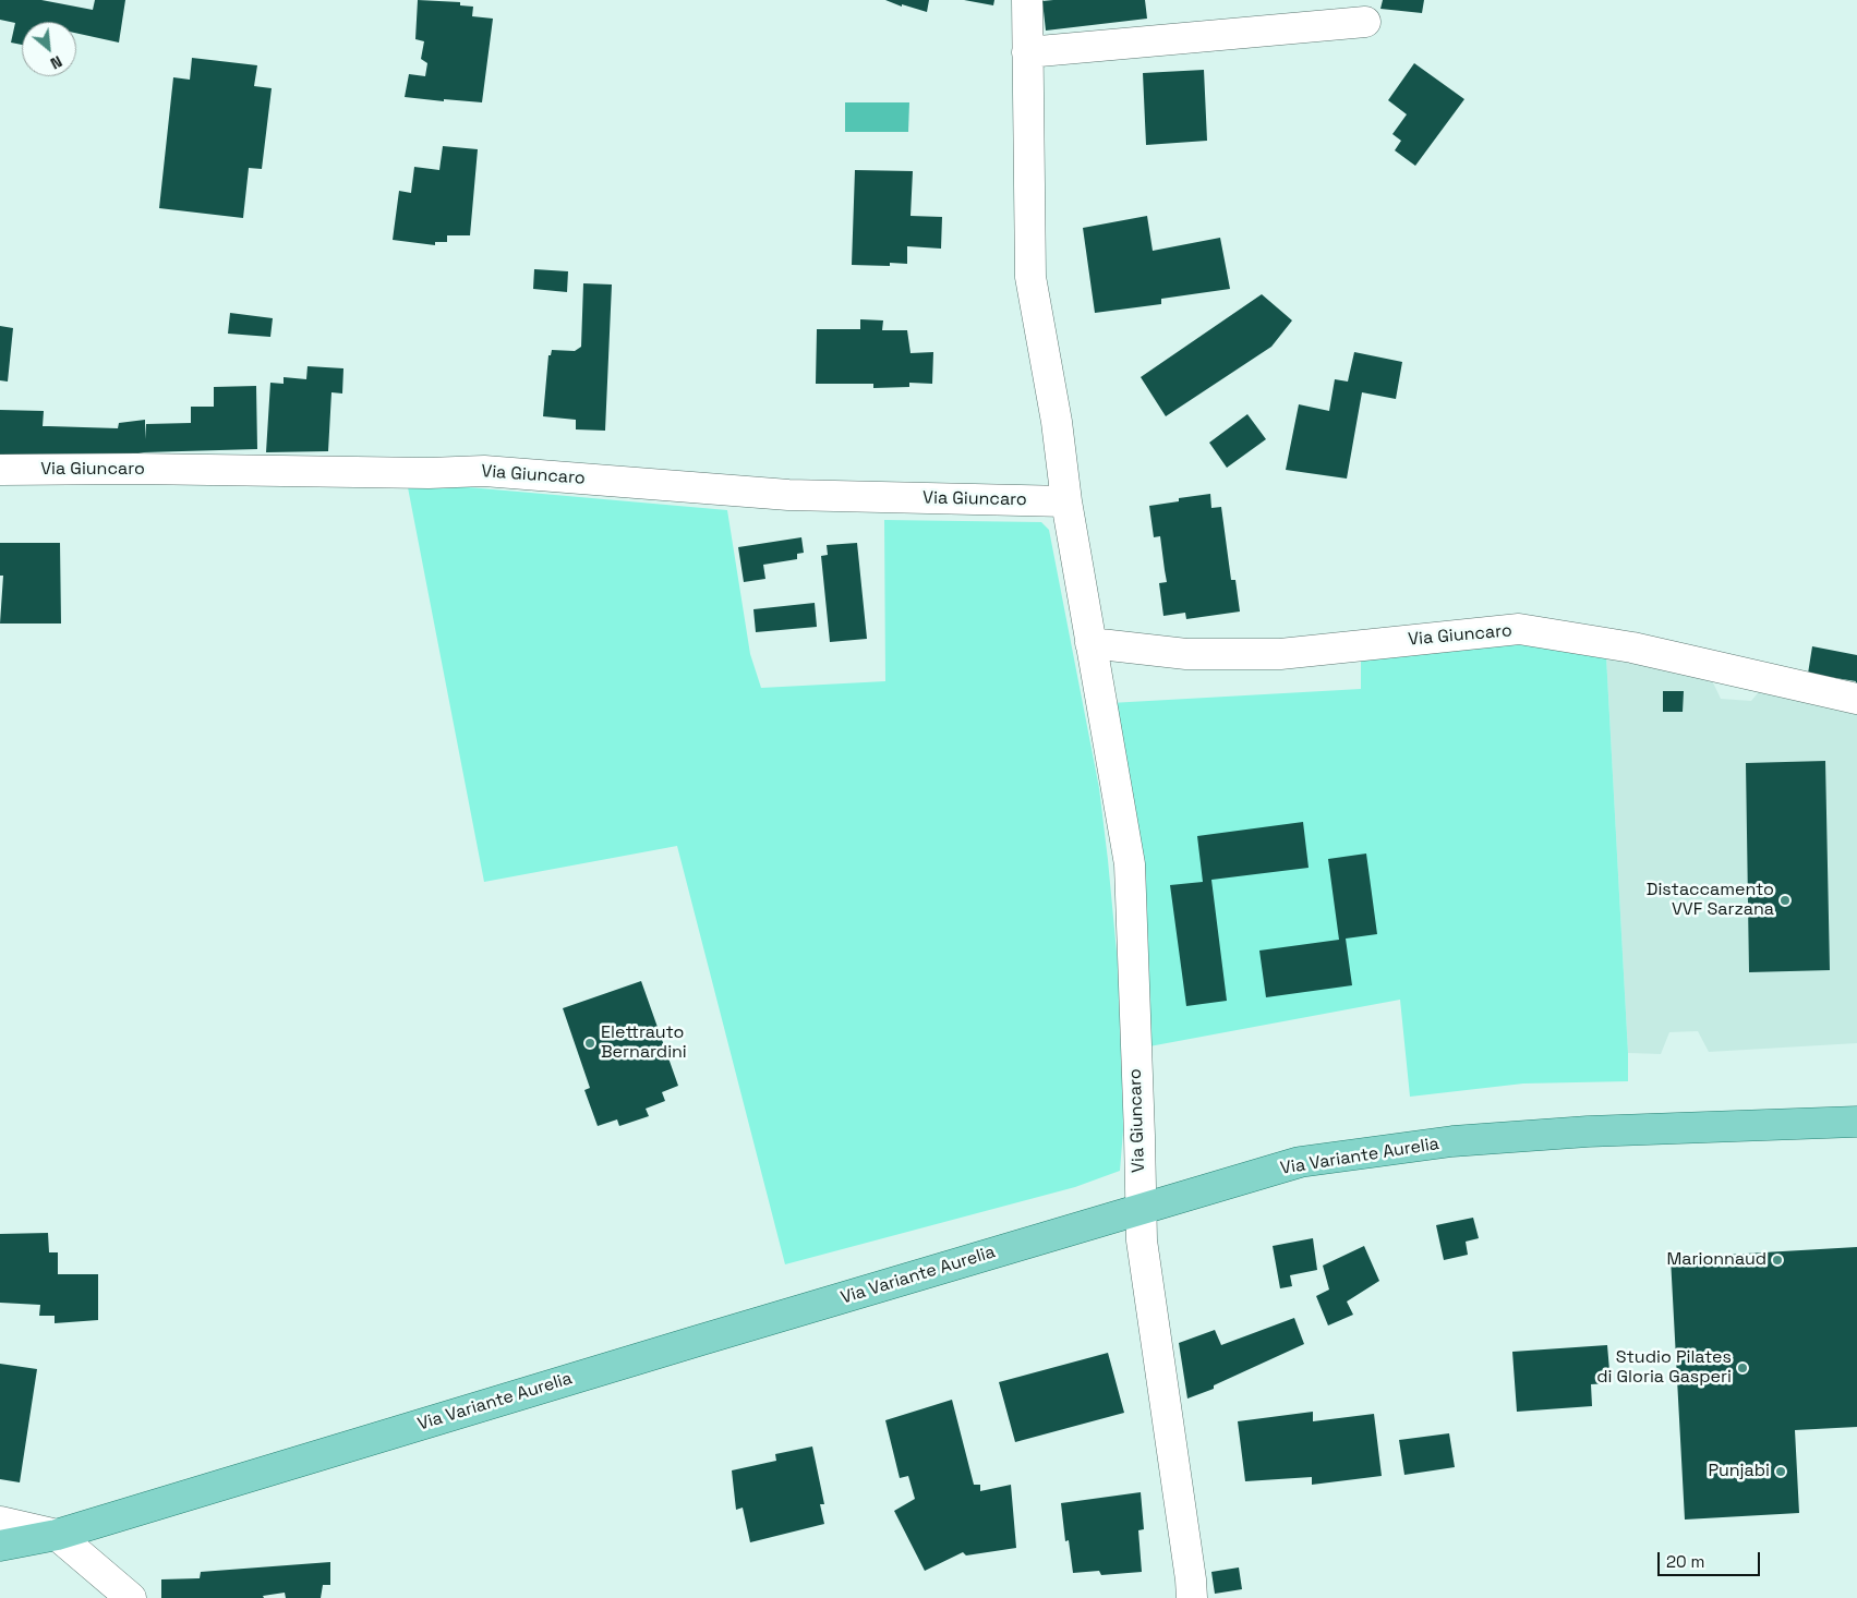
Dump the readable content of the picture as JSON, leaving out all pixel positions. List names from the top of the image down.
{
  "streets": {
    "main road": ["Via Variante Aurelia"],
    "street": ["Via Giuncaro"]
  },
  "crossings": [
    ["Via Giuncaro", "Via Variante Aurelia"]
  ],
  "places": [
    "Distaccamento VVF Sarzana",
    "Elettrauto Bernardini",
    "Marionnaud",
    "Studio Pilates di Gloria Gasperi",
    "Punjabi"
  ],
  "scale_bar": "20 m",
  "north": "bottom right"
}
